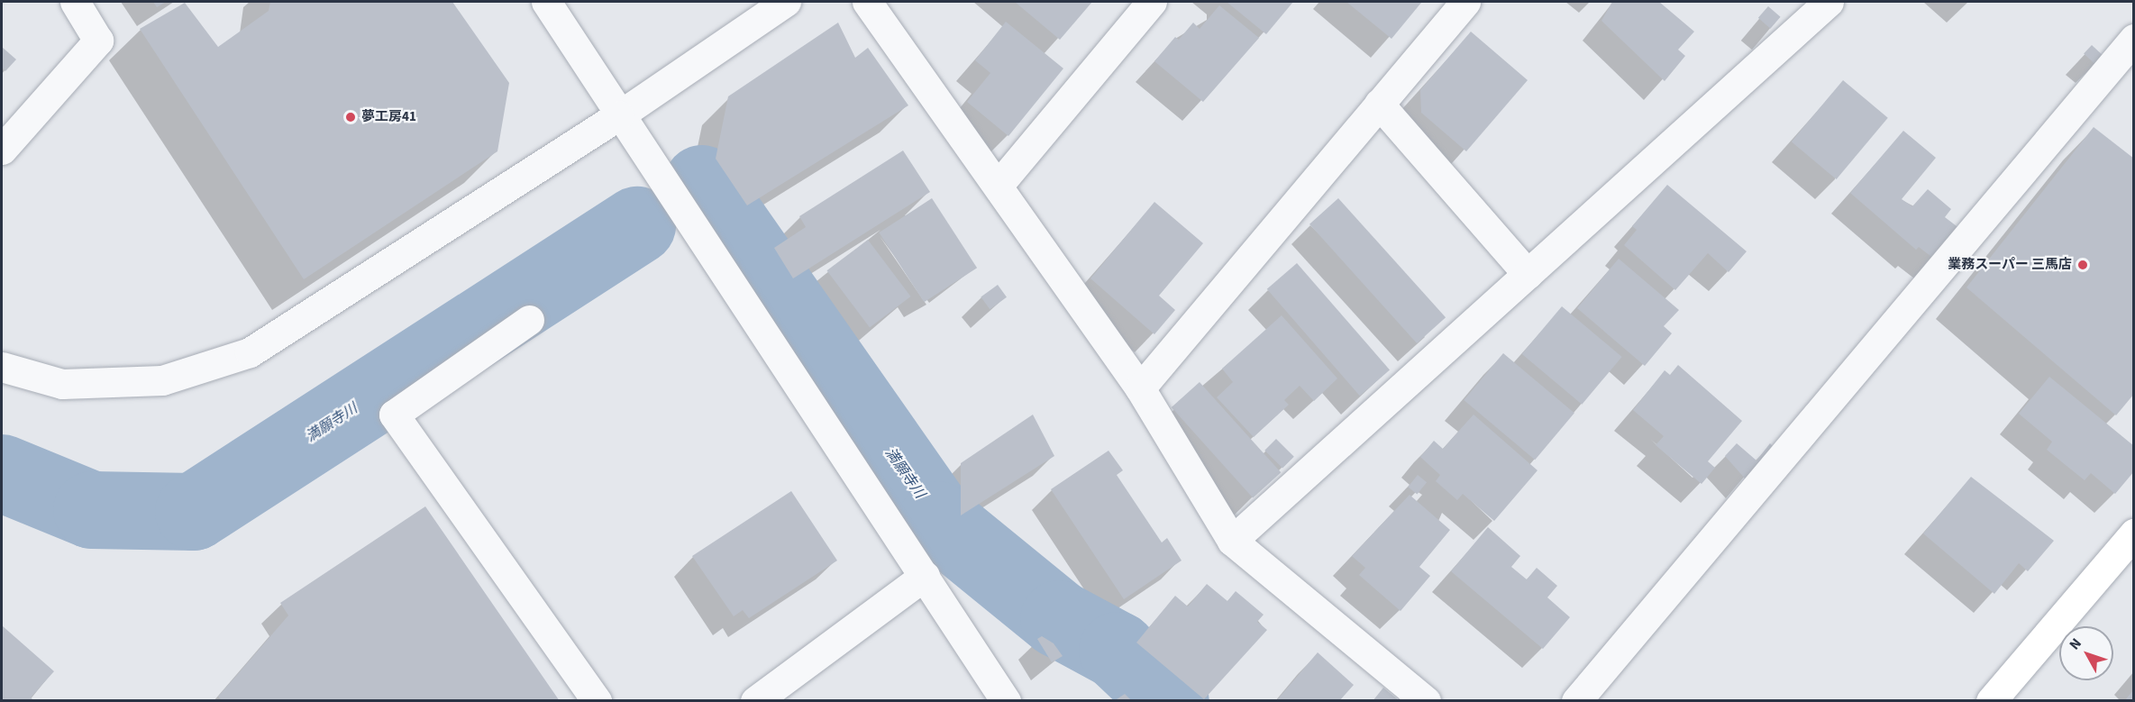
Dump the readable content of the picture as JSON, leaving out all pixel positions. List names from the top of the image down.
{
  "water": ["満願寺川"],
  "places": ["夢工房41", "業務スーパー 三馬店"],
  "north": "top left"
}
